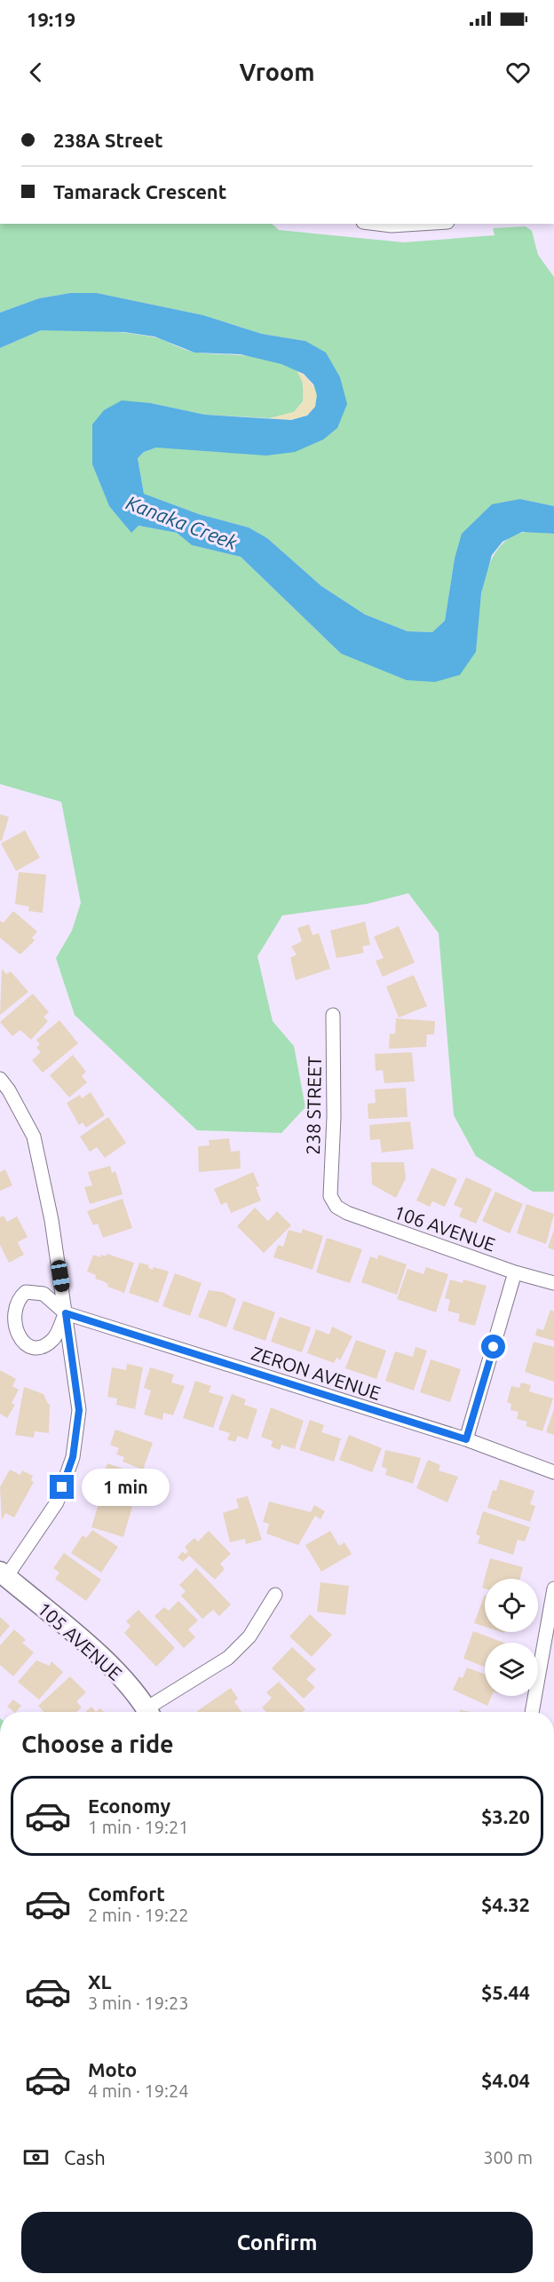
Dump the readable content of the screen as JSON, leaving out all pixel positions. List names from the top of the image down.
{
  "streets": {
    "street": [
      "238 STREET",
      "106 AVENUE",
      "ZERON AVENUE",
      "105 AVENUE"
    ]
  },
  "crossings": [
    ["238 STREET", "106 AVENUE"]
  ],
  "water": ["Kanaka Creek"],
  "page": {
    "status": "19:19",
    "header": "Vroom",
    "banner": ["238A Street", "Tamarack Crescent"],
    "bubble": "1 min",
    "heading": "Choose a ride",
    "list": [
      {
        "name": "Economy",
        "note": "1 min · 19:21",
        "value": "$3.20"
      },
      {
        "name": "Comfort",
        "note": "2 min · 19:22",
        "value": "$4.32"
      },
      {
        "name": "XL",
        "note": "3 min · 19:23",
        "value": "$5.44"
      },
      {
        "name": "Moto",
        "note": "4 min · 19:24",
        "value": "$4.04"
      }
    ],
    "pay": ["Cash", "300 m"],
    "buttons": "Confirm"
  }
}
